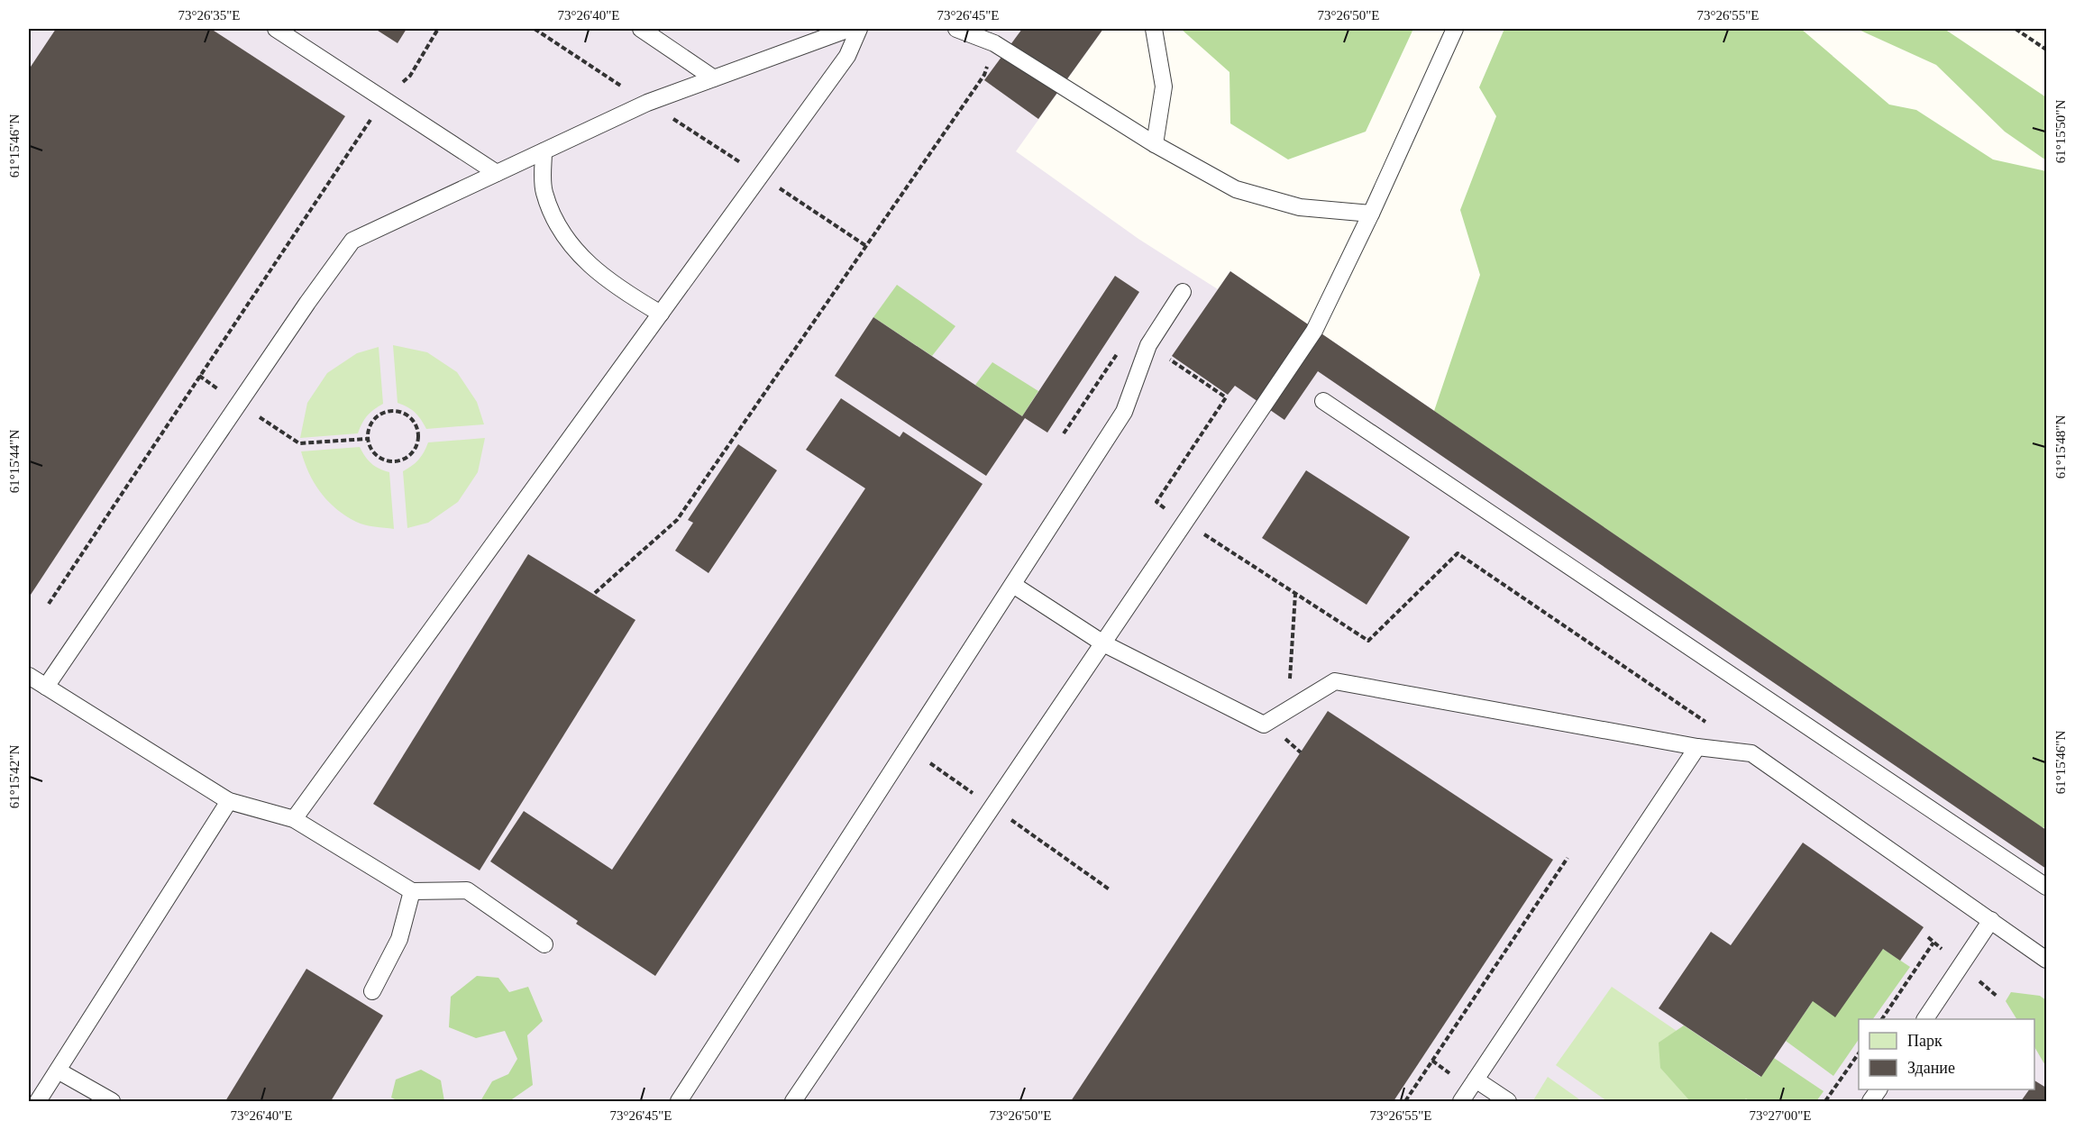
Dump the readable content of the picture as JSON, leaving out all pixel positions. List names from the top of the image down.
{
  "legend": ["Парк", "Здание"],
  "coordinates": [
    "73°26'35\"E",
    "73°26'40\"E",
    "73°26'45\"E",
    "73°26'50\"E",
    "73°26'55\"E",
    "61°15'50\"N",
    "61°15'46\"N",
    "61°15'48\"N",
    "61°15'44\"N",
    "61°15'42\"N",
    "73°27'00\"E"
  ]
}
